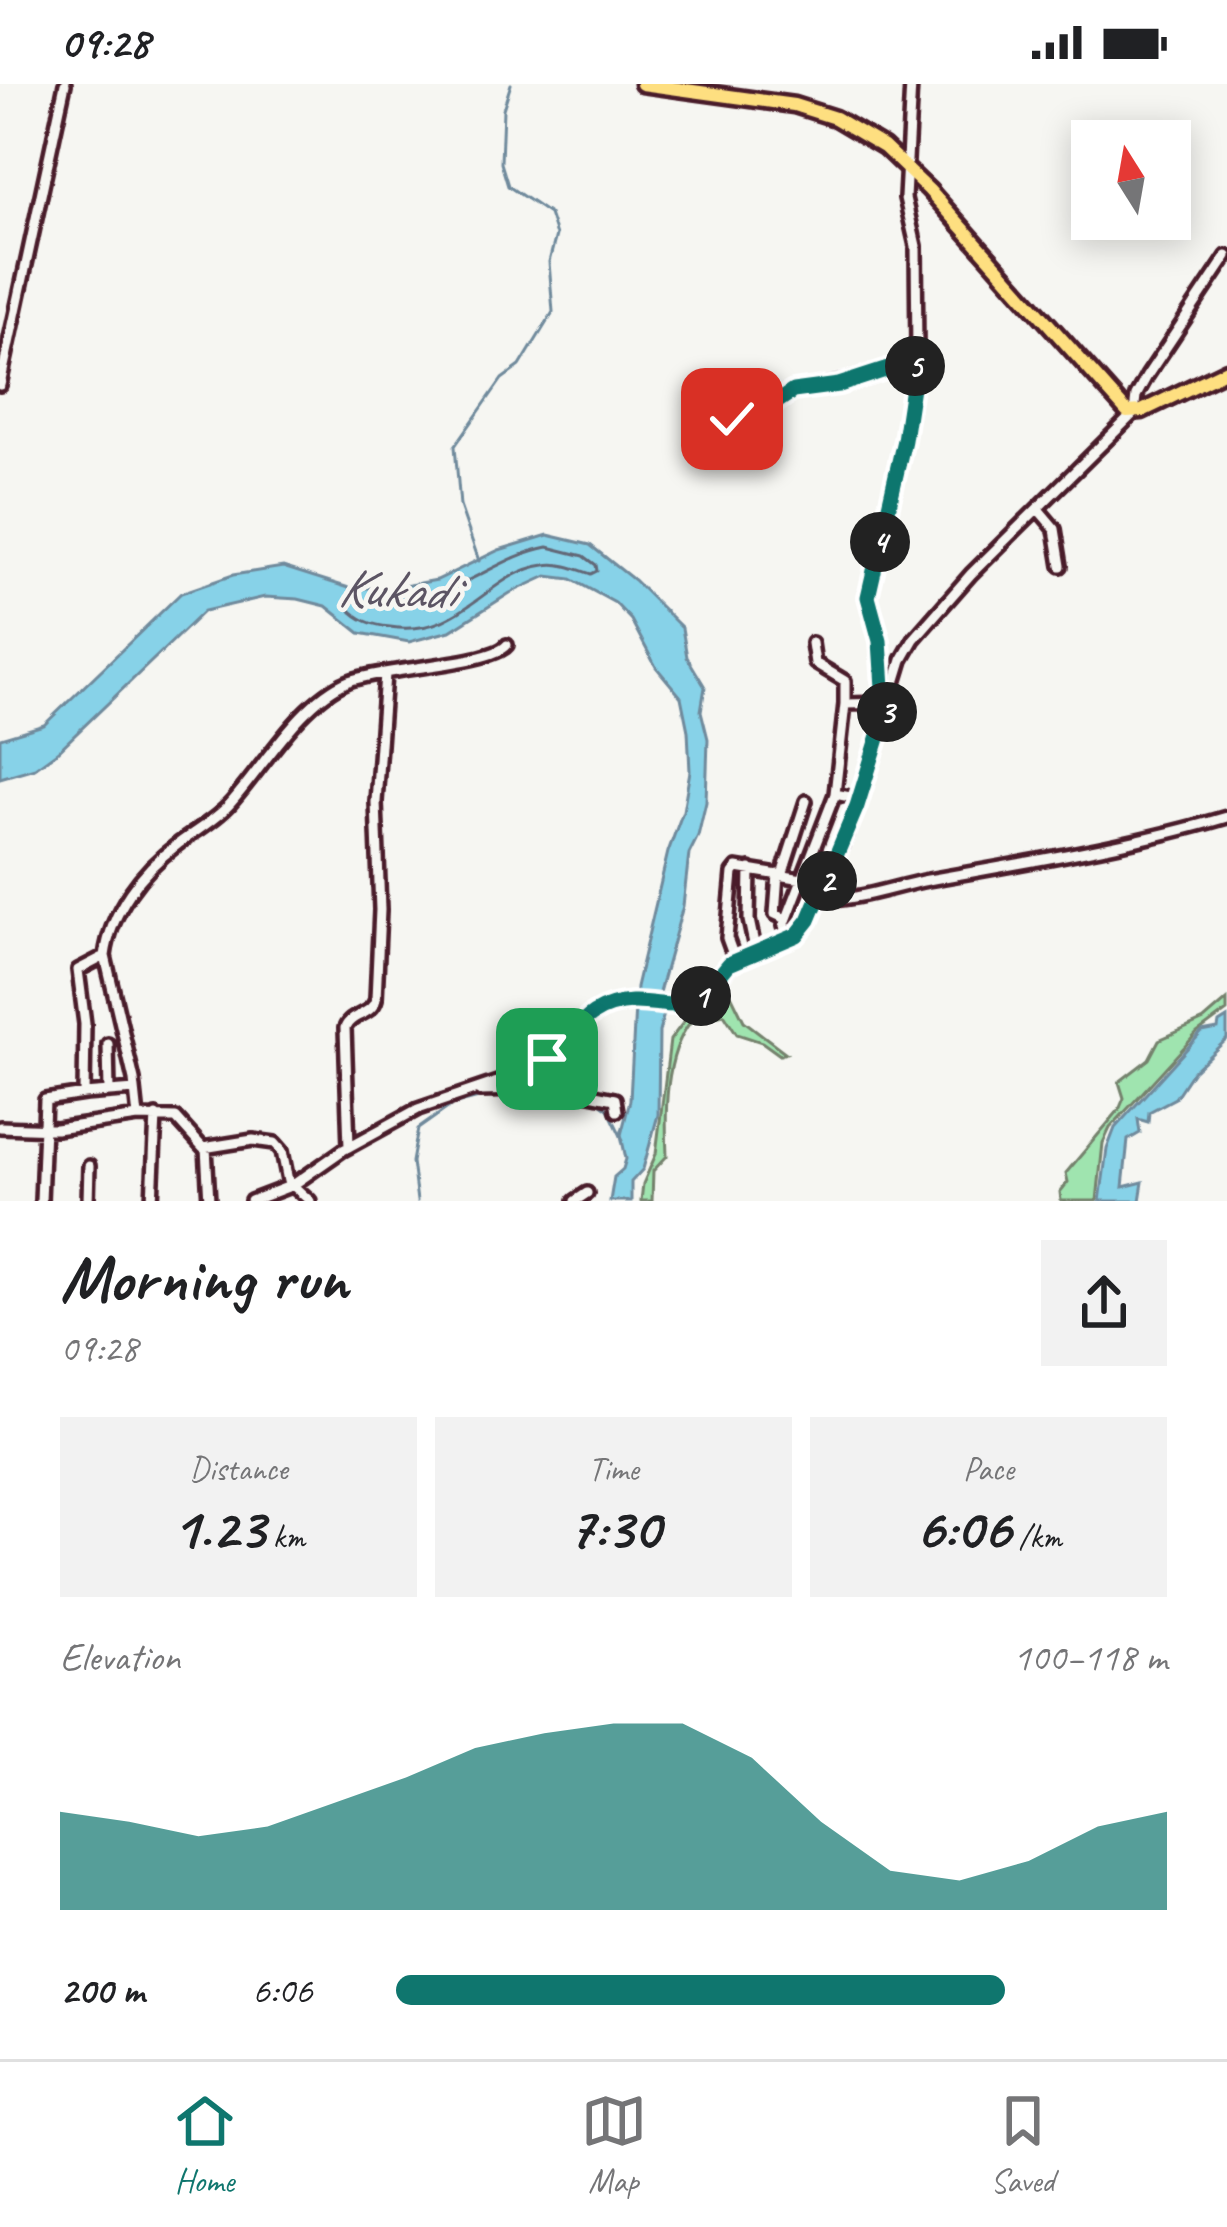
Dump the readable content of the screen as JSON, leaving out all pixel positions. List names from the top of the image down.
{
  "water": ["Kukadi"],
  "north": "top",
  "page": {
    "status": "09:28",
    "pins": [
      "5",
      "4",
      "3",
      "2",
      "1"
    ],
    "heading": ["Morning run", "09:28"],
    "stats": [
      ["Distance", "1.23 km"],
      ["Time", "7:30"],
      ["Pace", "6:06 /km"]
    ],
    "chart": ["Elevation", "100–118 m"],
    "list": [
      {
        "name": "200 m",
        "note": "6:06"
      }
    ],
    "tabs": ["Home", "Map", "Saved"]
  }
}
